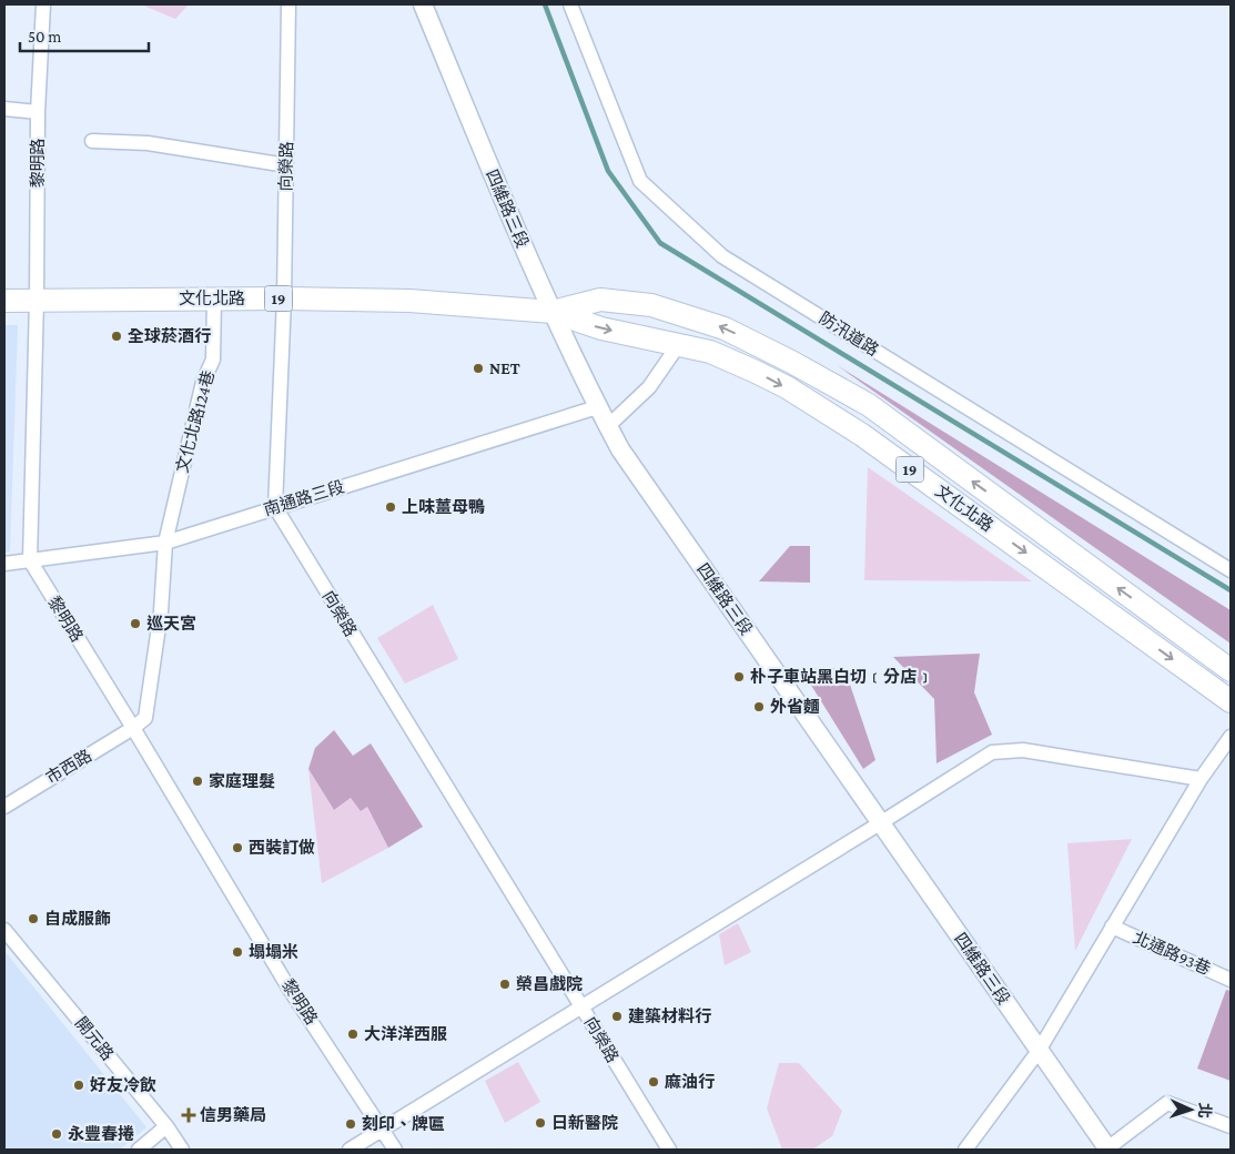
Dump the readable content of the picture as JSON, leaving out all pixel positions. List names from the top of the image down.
{
  "streets": {
    "main road": ["文化北路", "19"],
    "street": [
      "黎明路",
      "向榮路",
      "四維路三段",
      "防汛道路",
      "文化北路124巷",
      "南通路三段",
      "市西路",
      "北通路93巷",
      "開元路"
    ]
  },
  "crossings": [
    ["黎明路", "文化北路"],
    ["黎明路", "文化北路124巷"],
    ["黎明路", "南通路三段"],
    ["黎明路", "市西路"],
    ["向榮路", "文化北路"],
    ["向榮路", "南通路三段"],
    ["四維路三段", "文化北路"],
    ["四維路三段", "南通路三段"],
    ["文化北路", "文化北路124巷"],
    ["文化北路124巷", "南通路三段"],
    ["文化北路124巷", "市西路"]
  ],
  "places": {
    "other": [
      "全球菸酒行",
      "NET",
      "上味薑母鴨",
      "巡天宮",
      "朴子車站黑白切﹝分店﹞",
      "外省麵",
      "家庭理髮",
      "西裝訂做",
      "自成服飾",
      "塌塌米",
      "榮昌戲院",
      "建築材料行",
      "大洋洋西服",
      "麻油行",
      "好友冷飲",
      "日新醫院",
      "刻印、牌匾",
      "永豐春捲"
    ],
    "health": ["信男藥局"]
  },
  "scale_bar": "50 m",
  "north": "right"
}
